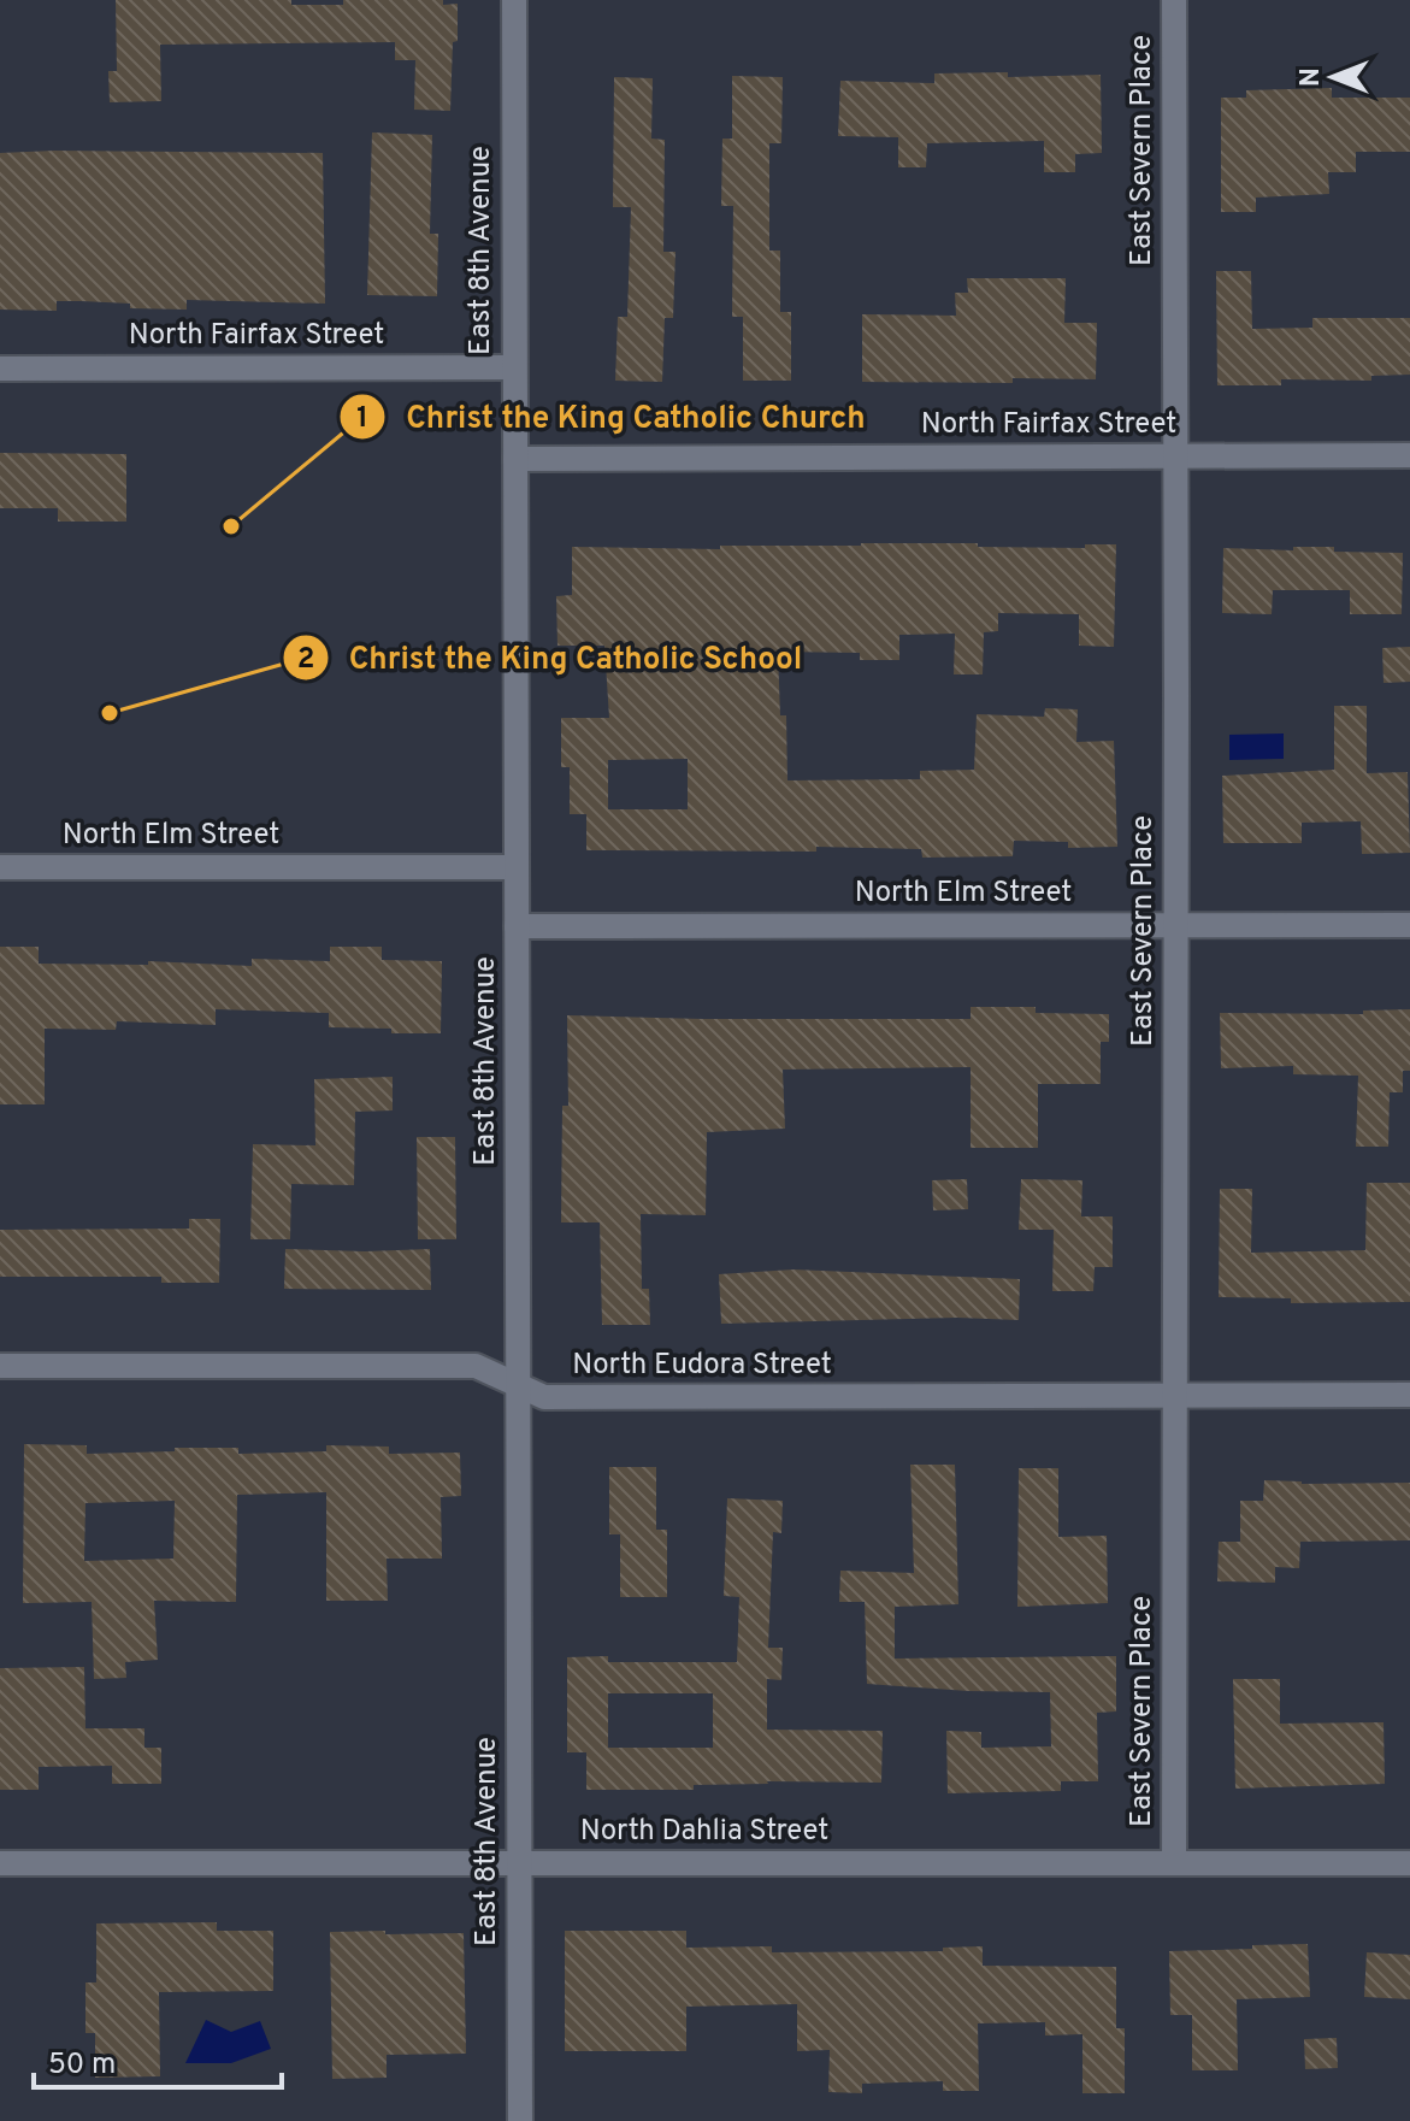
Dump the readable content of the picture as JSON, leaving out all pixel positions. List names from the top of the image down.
{
  "streets": {
    "street": [
      "East Severn Place",
      "East 8th Avenue",
      "North Fairfax Street",
      "North Elm Street",
      "North Eudora Street",
      "North Dahlia Street"
    ]
  },
  "crossings": [
    ["East Severn Place", "North Fairfax Street"],
    ["East Severn Place", "North Elm Street"],
    ["East Severn Place", "North Eudora Street"],
    ["East Severn Place", "North Dahlia Street"],
    ["East 8th Avenue", "North Fairfax Street"],
    ["East 8th Avenue", "North Elm Street"],
    ["East 8th Avenue", "North Eudora Street"],
    ["East 8th Avenue", "North Dahlia Street"]
  ],
  "places": ["Christ the King Catholic Church", "Christ the King Catholic School"],
  "scale_bar": "50 m",
  "north": "left"
}
